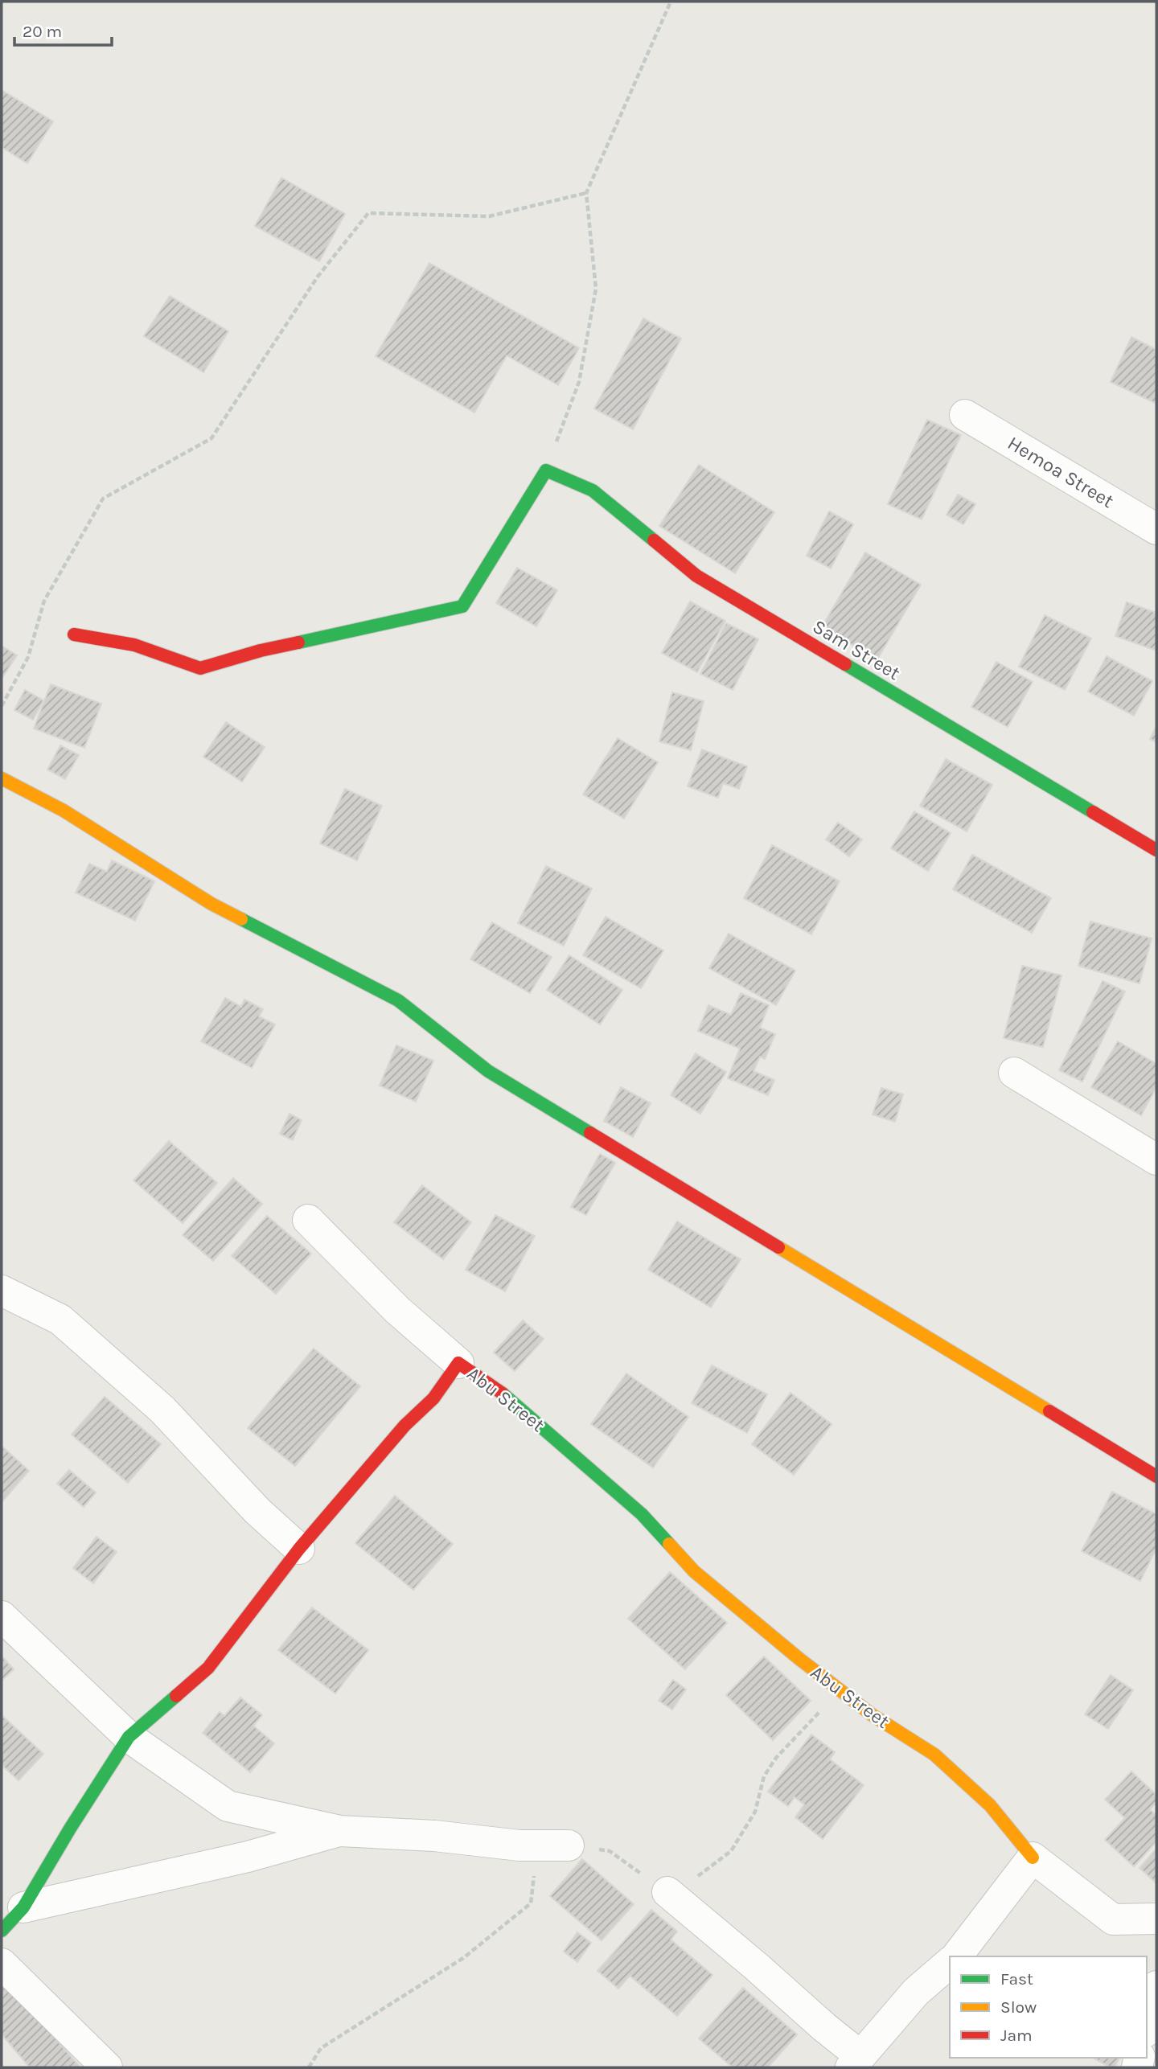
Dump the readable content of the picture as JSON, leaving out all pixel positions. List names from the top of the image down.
{
  "streets": {
    "street": ["Hemoa Street", "Sam Street", "Abu Street"]
  },
  "legend": ["Fast", "Slow", "Jam"],
  "scale_bar": "20 m"
}
